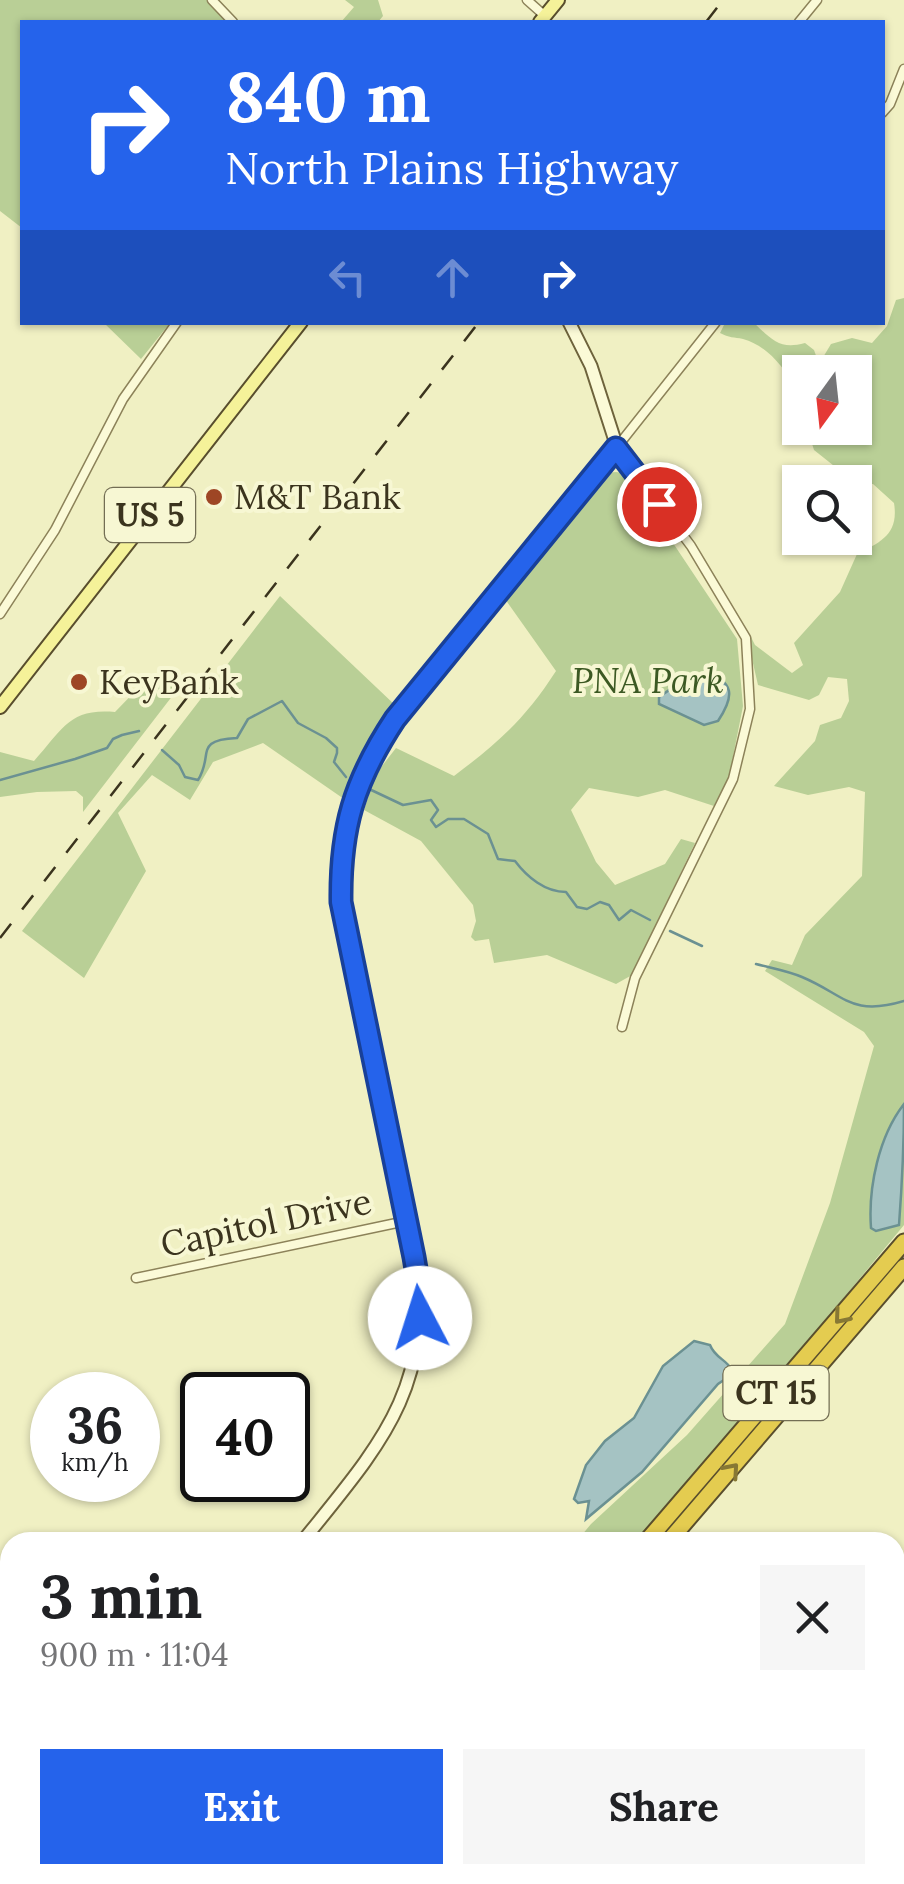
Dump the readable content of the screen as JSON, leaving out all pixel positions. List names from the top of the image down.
{
  "streets": {
    "highway": ["CT 15"],
    "main road": ["US 5"],
    "street": ["Capitol Drive"]
  },
  "parks": ["PNA Park"],
  "places": ["M&T Bank", "KeyBank"],
  "north": "bottom",
  "page": {
    "turn": ["840 m", "North Plains Highway"],
    "speed": "36 km/h",
    "limit": "40",
    "heading": ["3 min", "900 m · 11:04"],
    "buttons": ["Exit", "Share"]
  }
}
